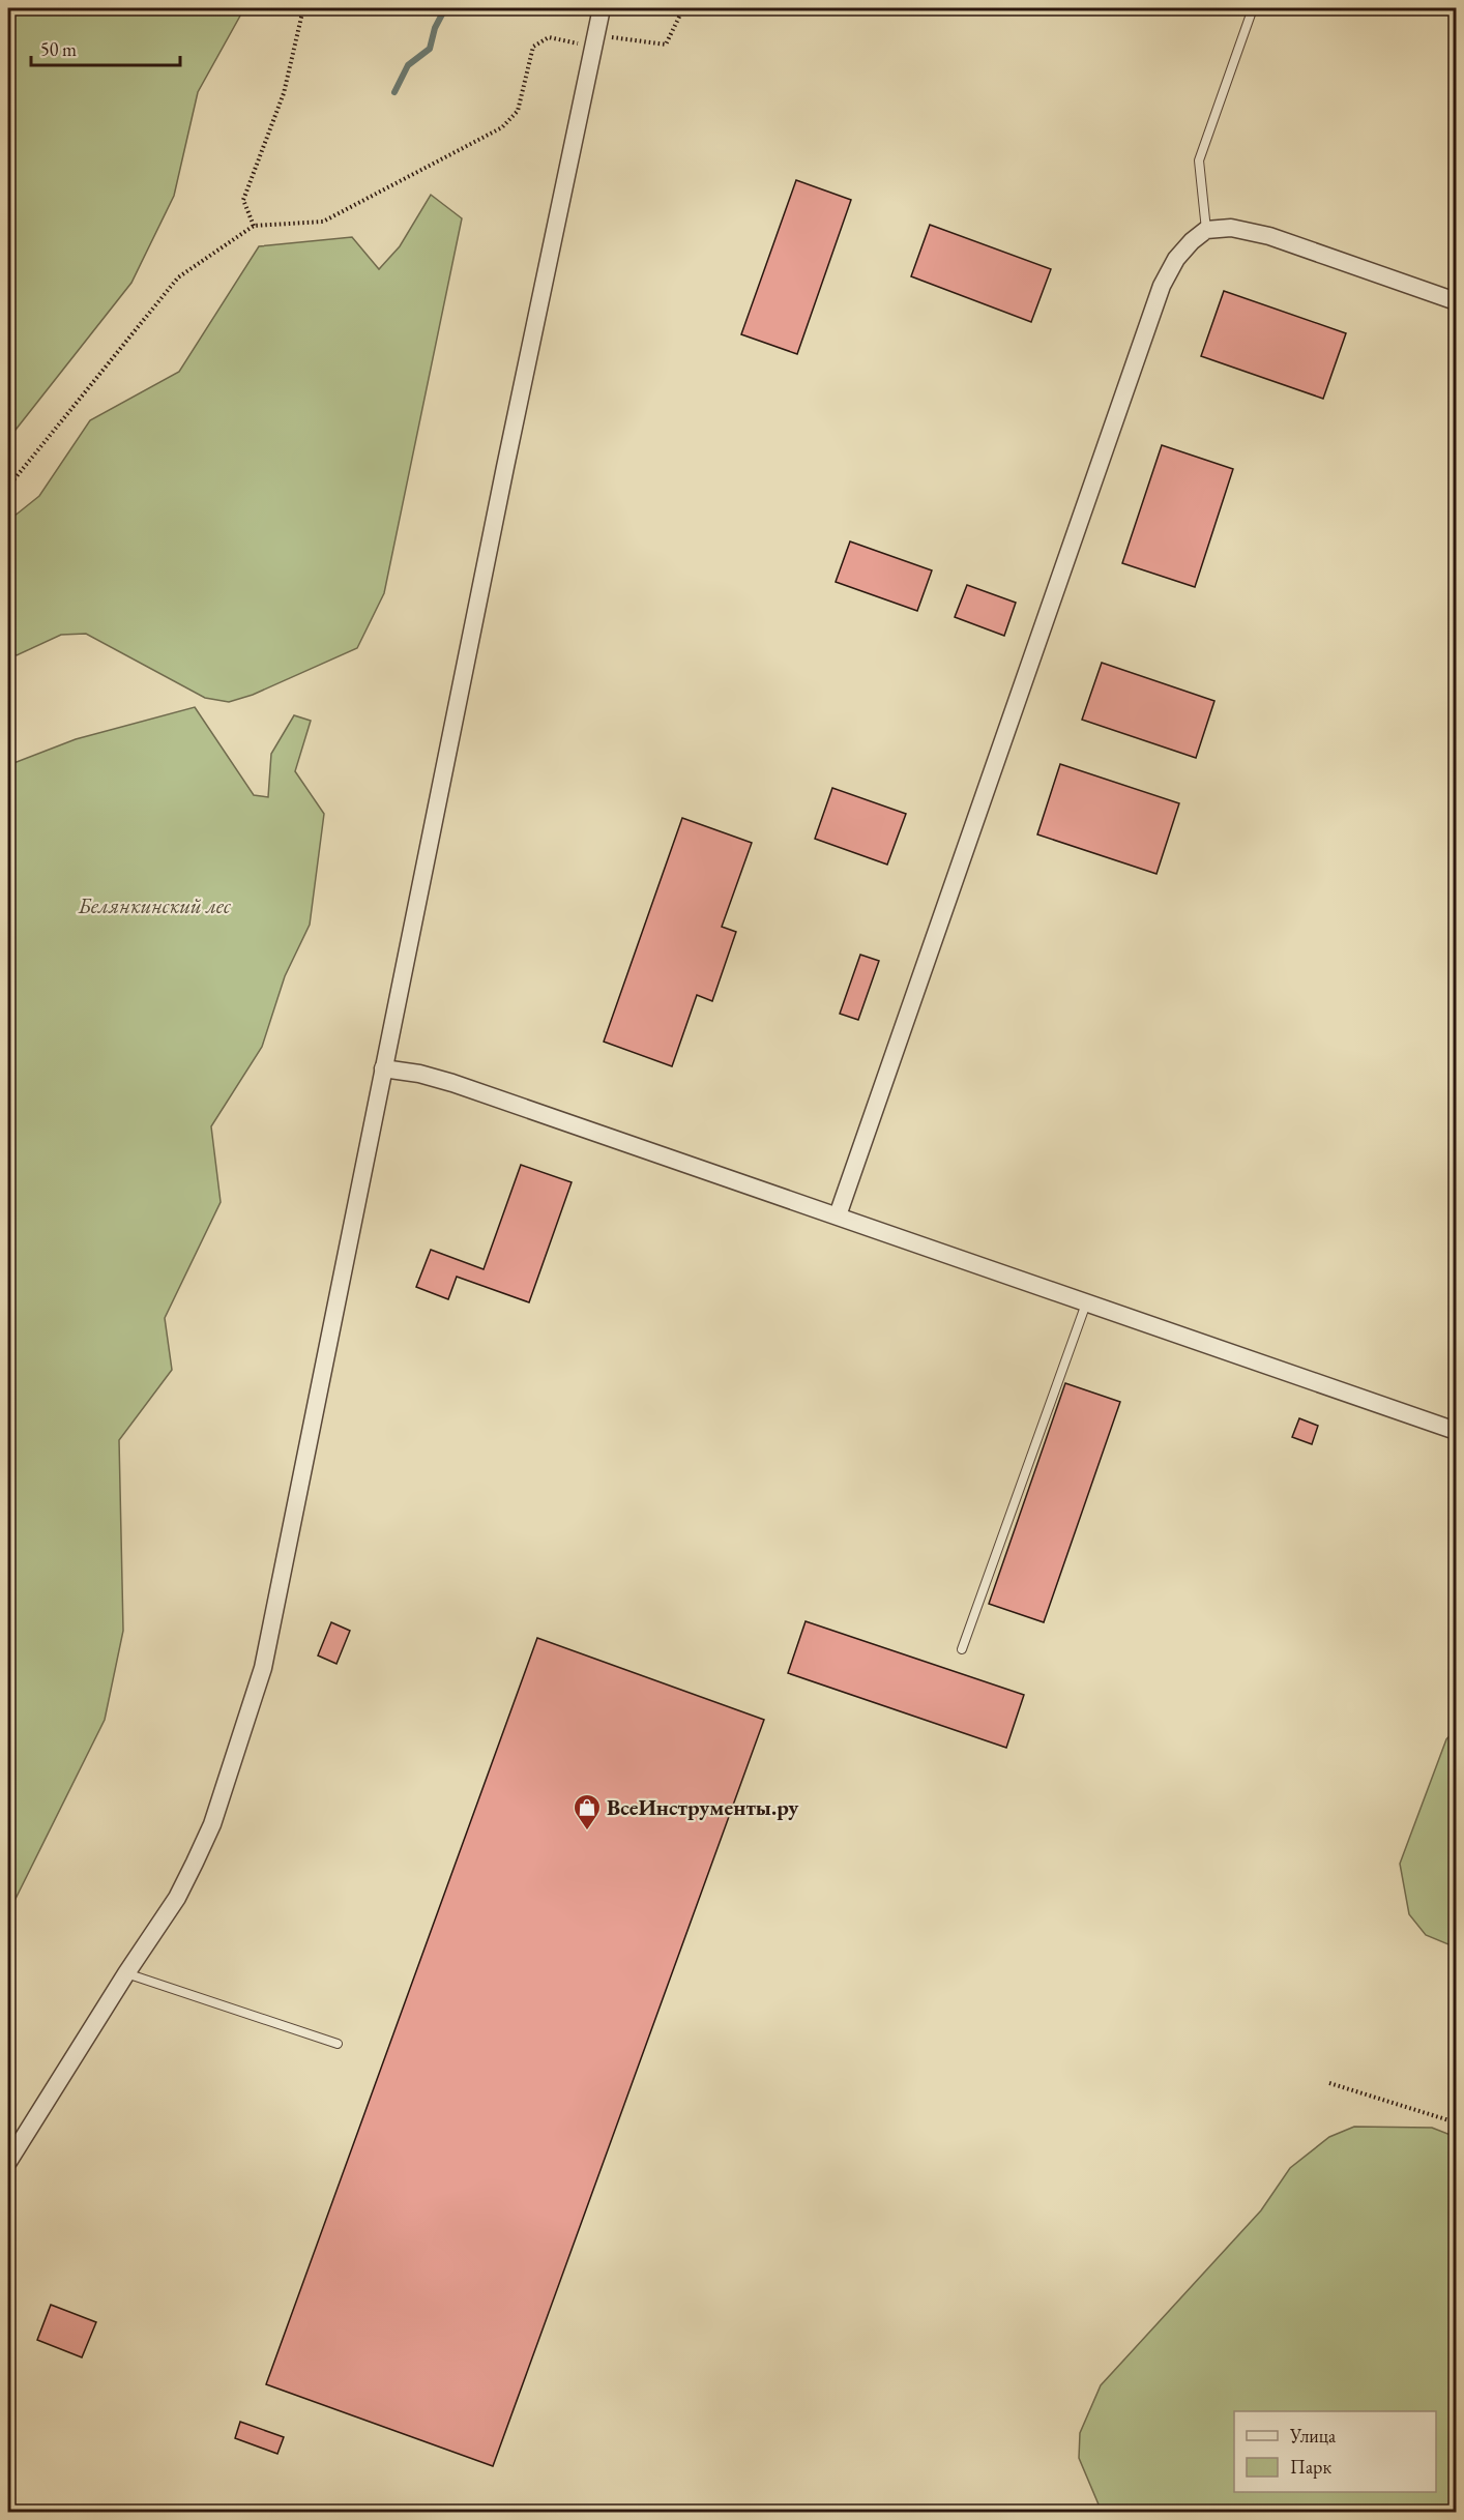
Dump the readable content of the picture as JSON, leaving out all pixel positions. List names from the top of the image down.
{
  "parks": ["Белянкинский лес"],
  "places": {
    "shop": ["ВсеИнструменты.ру"]
  },
  "legend": ["Улица", "Парк"],
  "scale_bar": "50 m"
}
